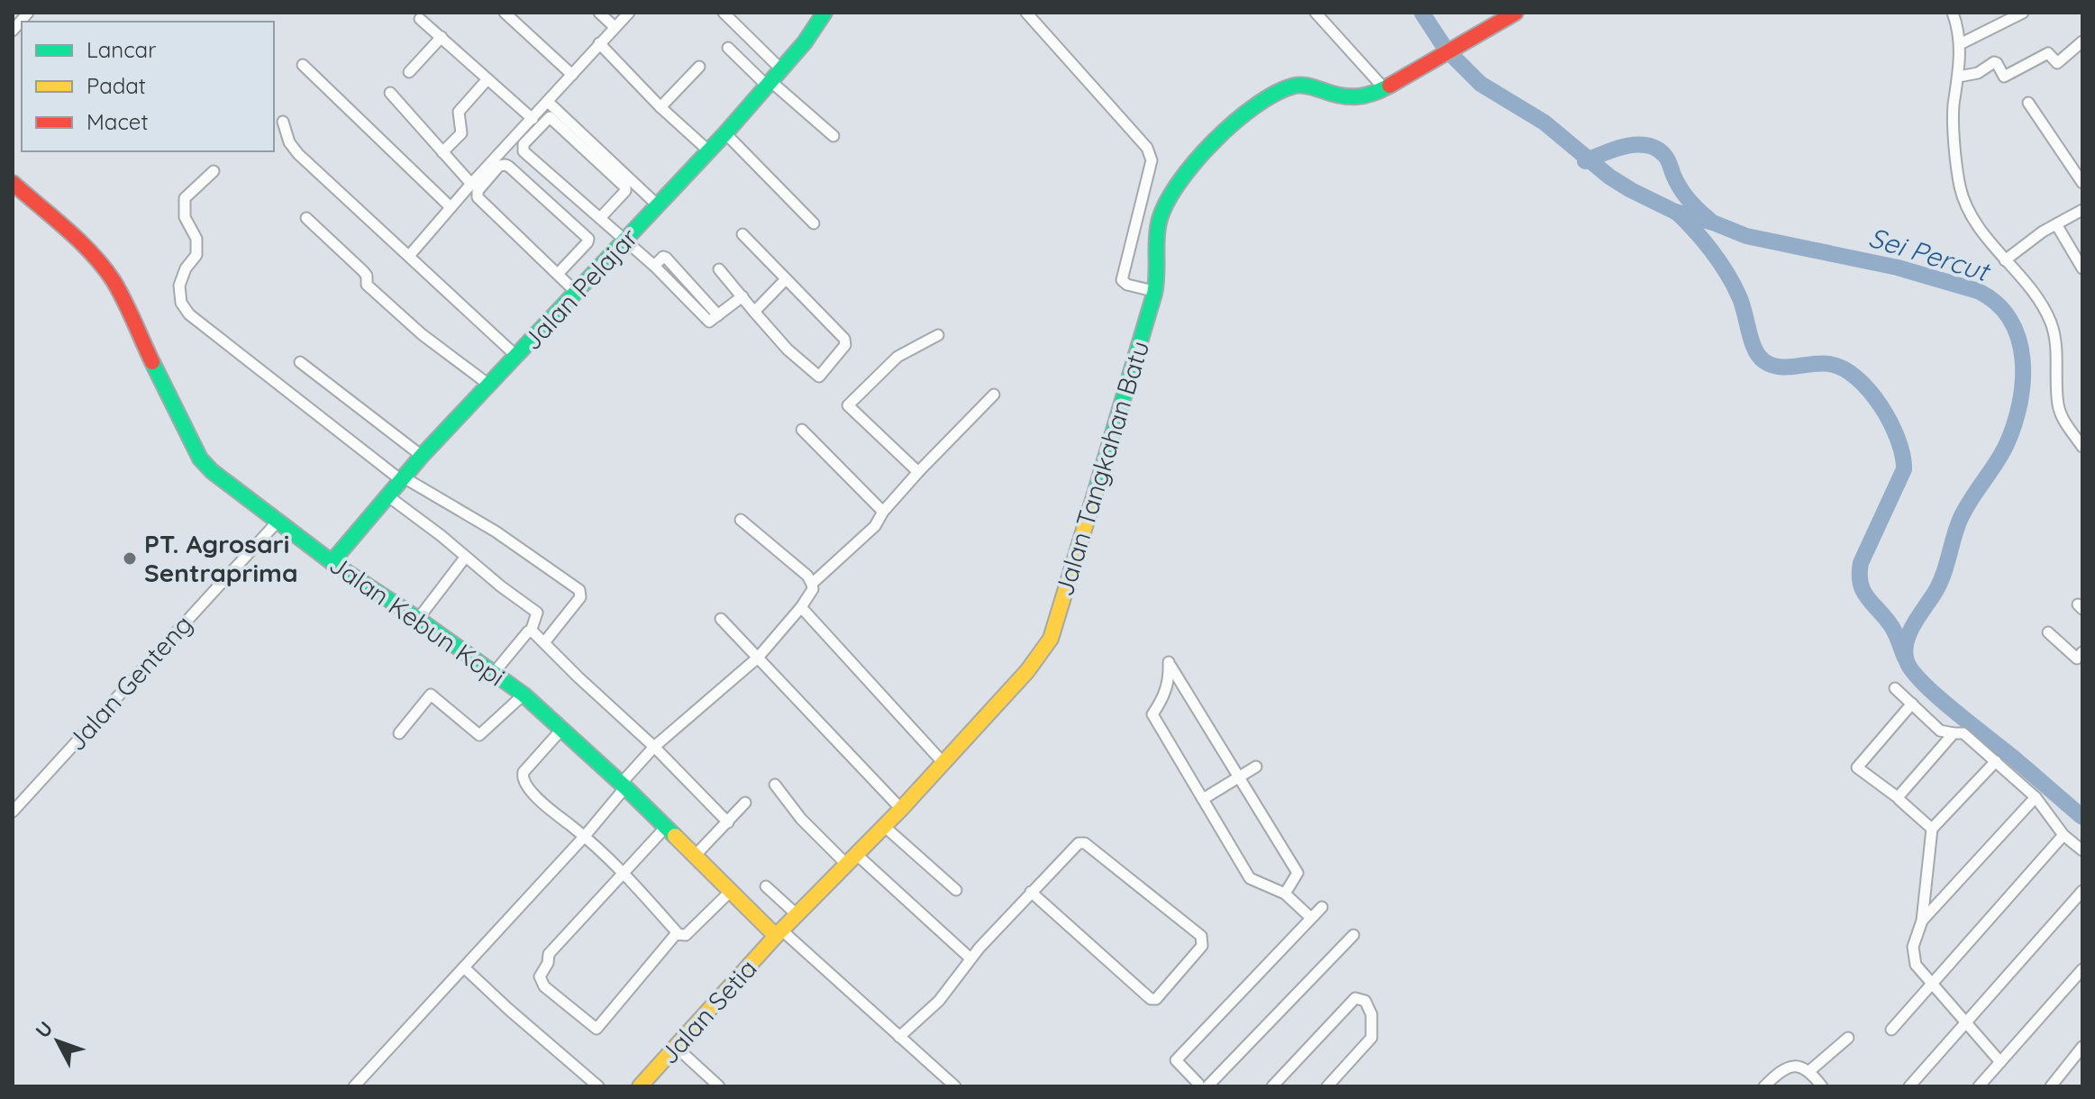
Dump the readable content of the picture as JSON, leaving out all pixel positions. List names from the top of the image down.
{
  "streets": {
    "street": [
      "Jalan Pelajar",
      "Jalan Tangkahan Batu",
      "Jalan Kebun Kopi",
      "Jalan Genteng",
      "Jalan Setia"
    ]
  },
  "crossings": [
    ["Jalan Pelajar", "Jalan Kebun Kopi"],
    ["Jalan Tangkahan Batu", "Jalan Kebun Kopi"],
    ["Jalan Tangkahan Batu", "Jalan Setia"],
    ["Jalan Kebun Kopi", "Jalan Genteng"],
    ["Jalan Kebun Kopi", "Jalan Setia"]
  ],
  "water": ["Sei Percut"],
  "places": ["PT. Agrosari Sentraprima"],
  "legend": ["Lancar", "Padat", "Macet"],
  "north": "top left"
}
